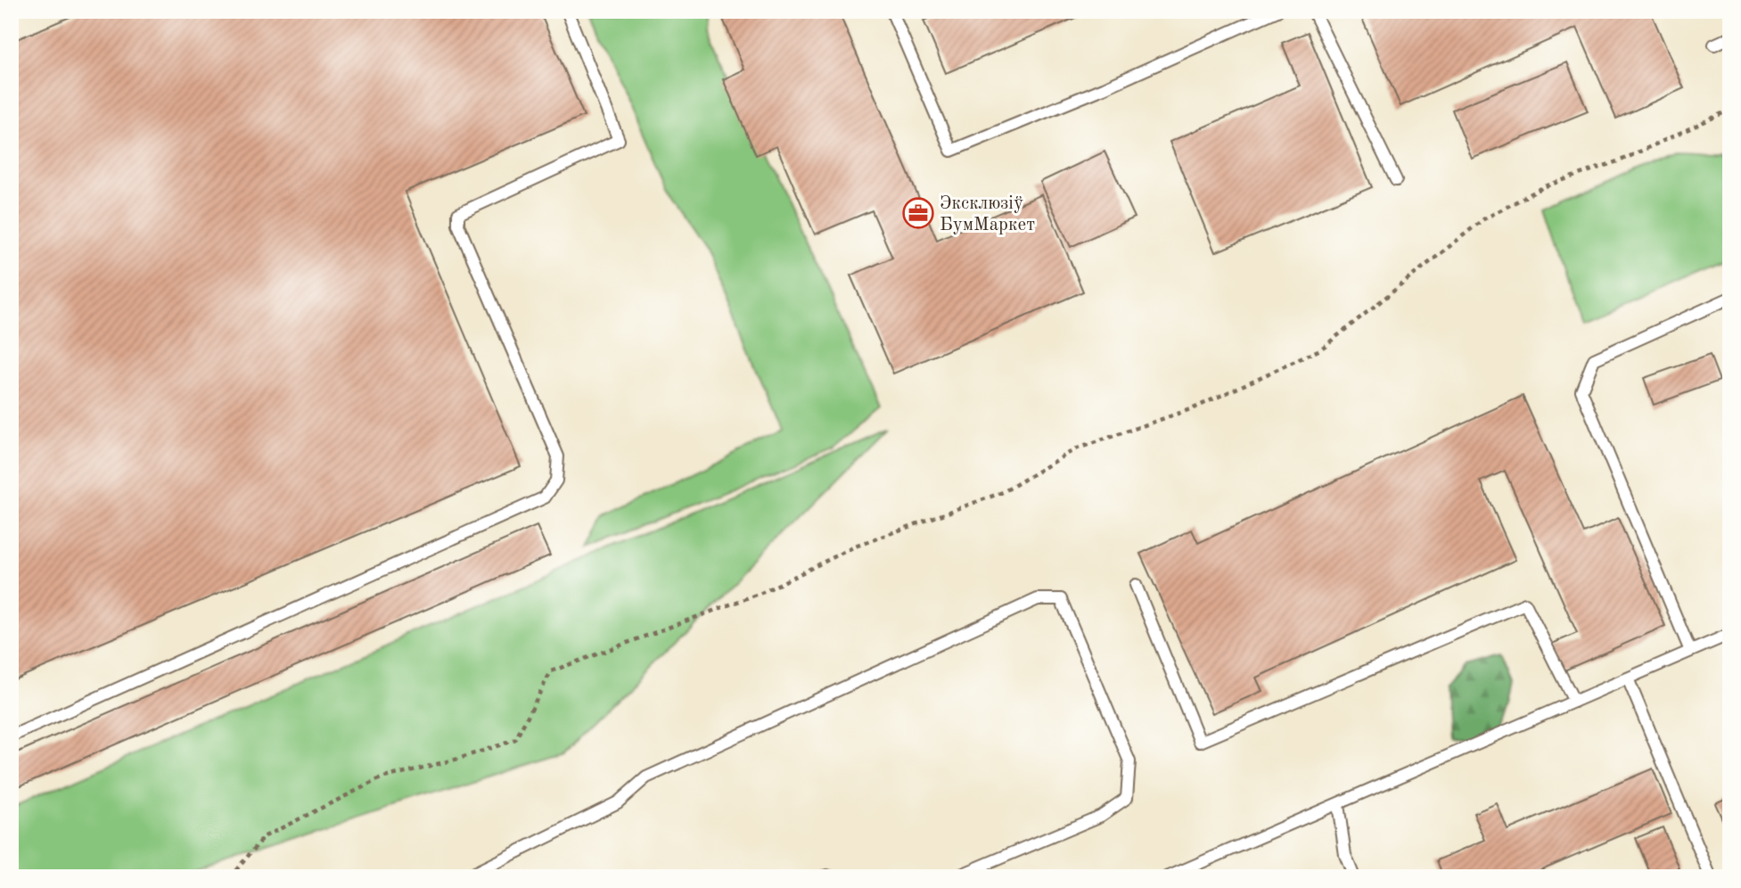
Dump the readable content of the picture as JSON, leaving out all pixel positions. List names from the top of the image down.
{
  "places": {
    "office": ["Эксклюзіў БумМаркет"]
  }
}
